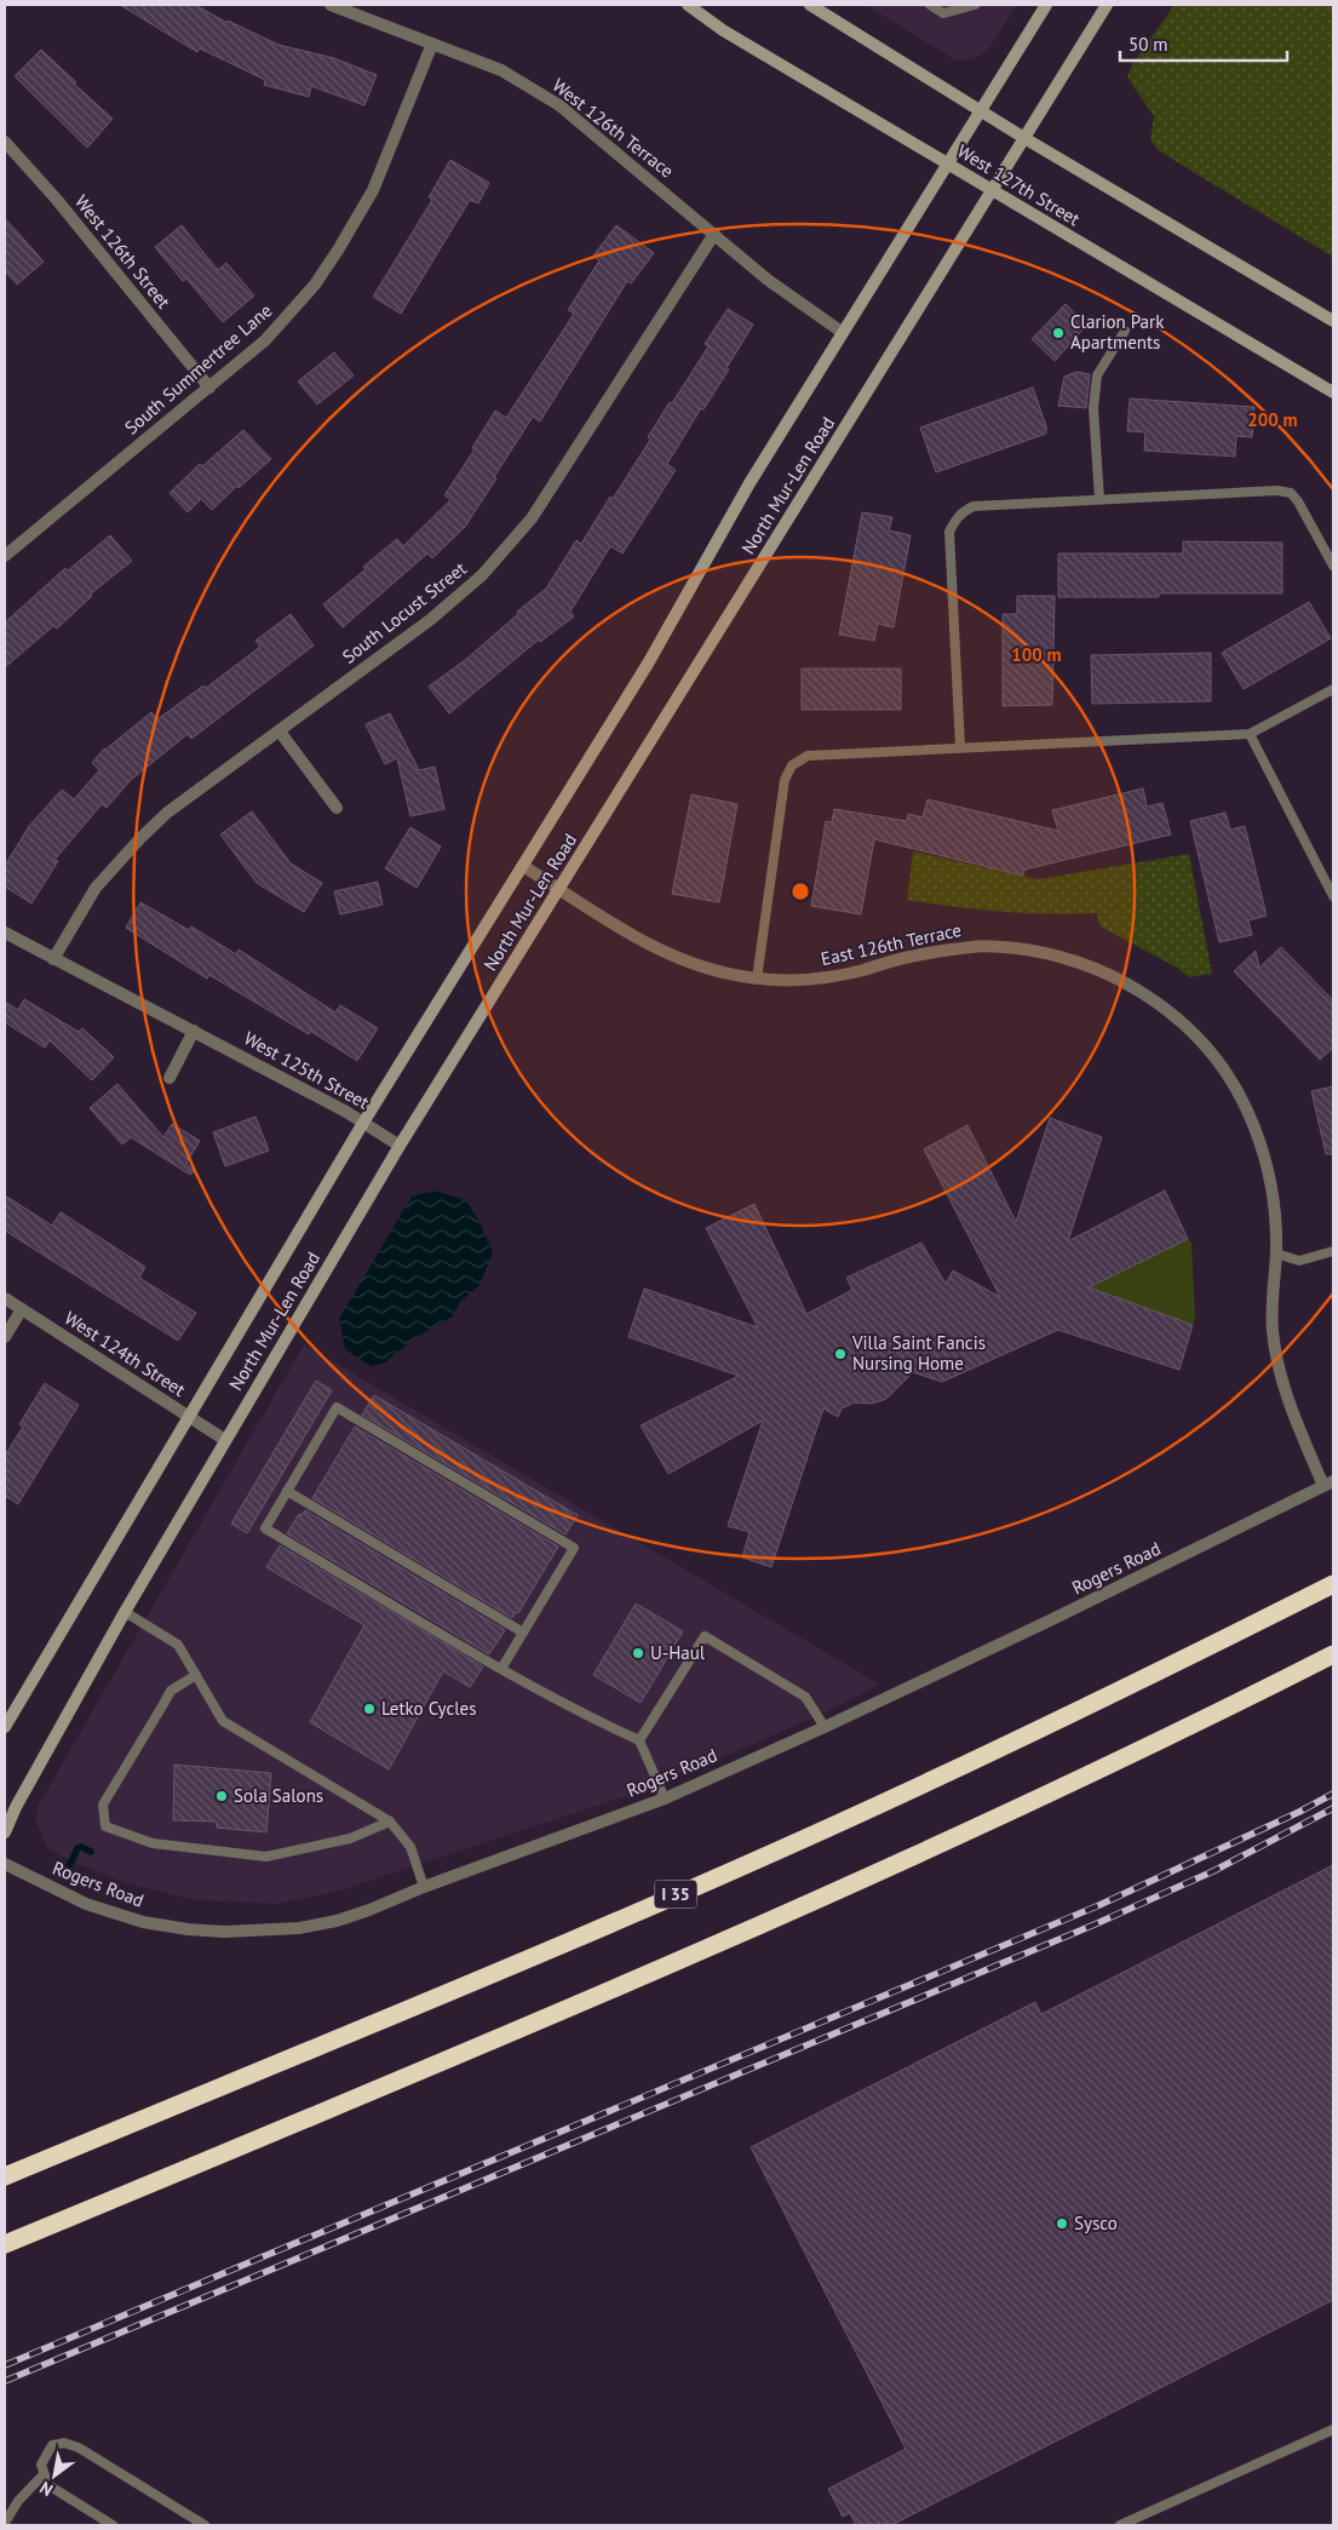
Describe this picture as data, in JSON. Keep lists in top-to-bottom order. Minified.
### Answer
{"streets":{"highway":["I 35"],"main road":["West 127th Street","North Mur-Len Road"],"street":["West 126th Terrace","West 126th Street","South Summertree Lane","South Locust Street","East 126th Terrace","West 125th Street","West 124th Street","Rogers Road"]},"crossings":[["West 126th Terrace","South Summertree Lane"],["West 126th Terrace","North Mur-Len Road"],["West 126th Terrace","South Locust Street"],["West 127th Street","North Mur-Len Road"],["West 126th Street","South Summertree Lane"],["North Mur-Len Road","East 126th Terrace"],["North Mur-Len Road","West 125th Street"],["North Mur-Len Road","West 124th Street"],["South Locust Street","West 125th Street"],["East 126th Terrace","Rogers Road"]],"places":["Clarion Park Apartments","Villa Saint Fancis Nursing Home","U-Haul","Letko Cycles","Sola Salons","Sysco"],"scale_bar":"50 m","north":"bottom left","rings":["200 m","100 m"]}
